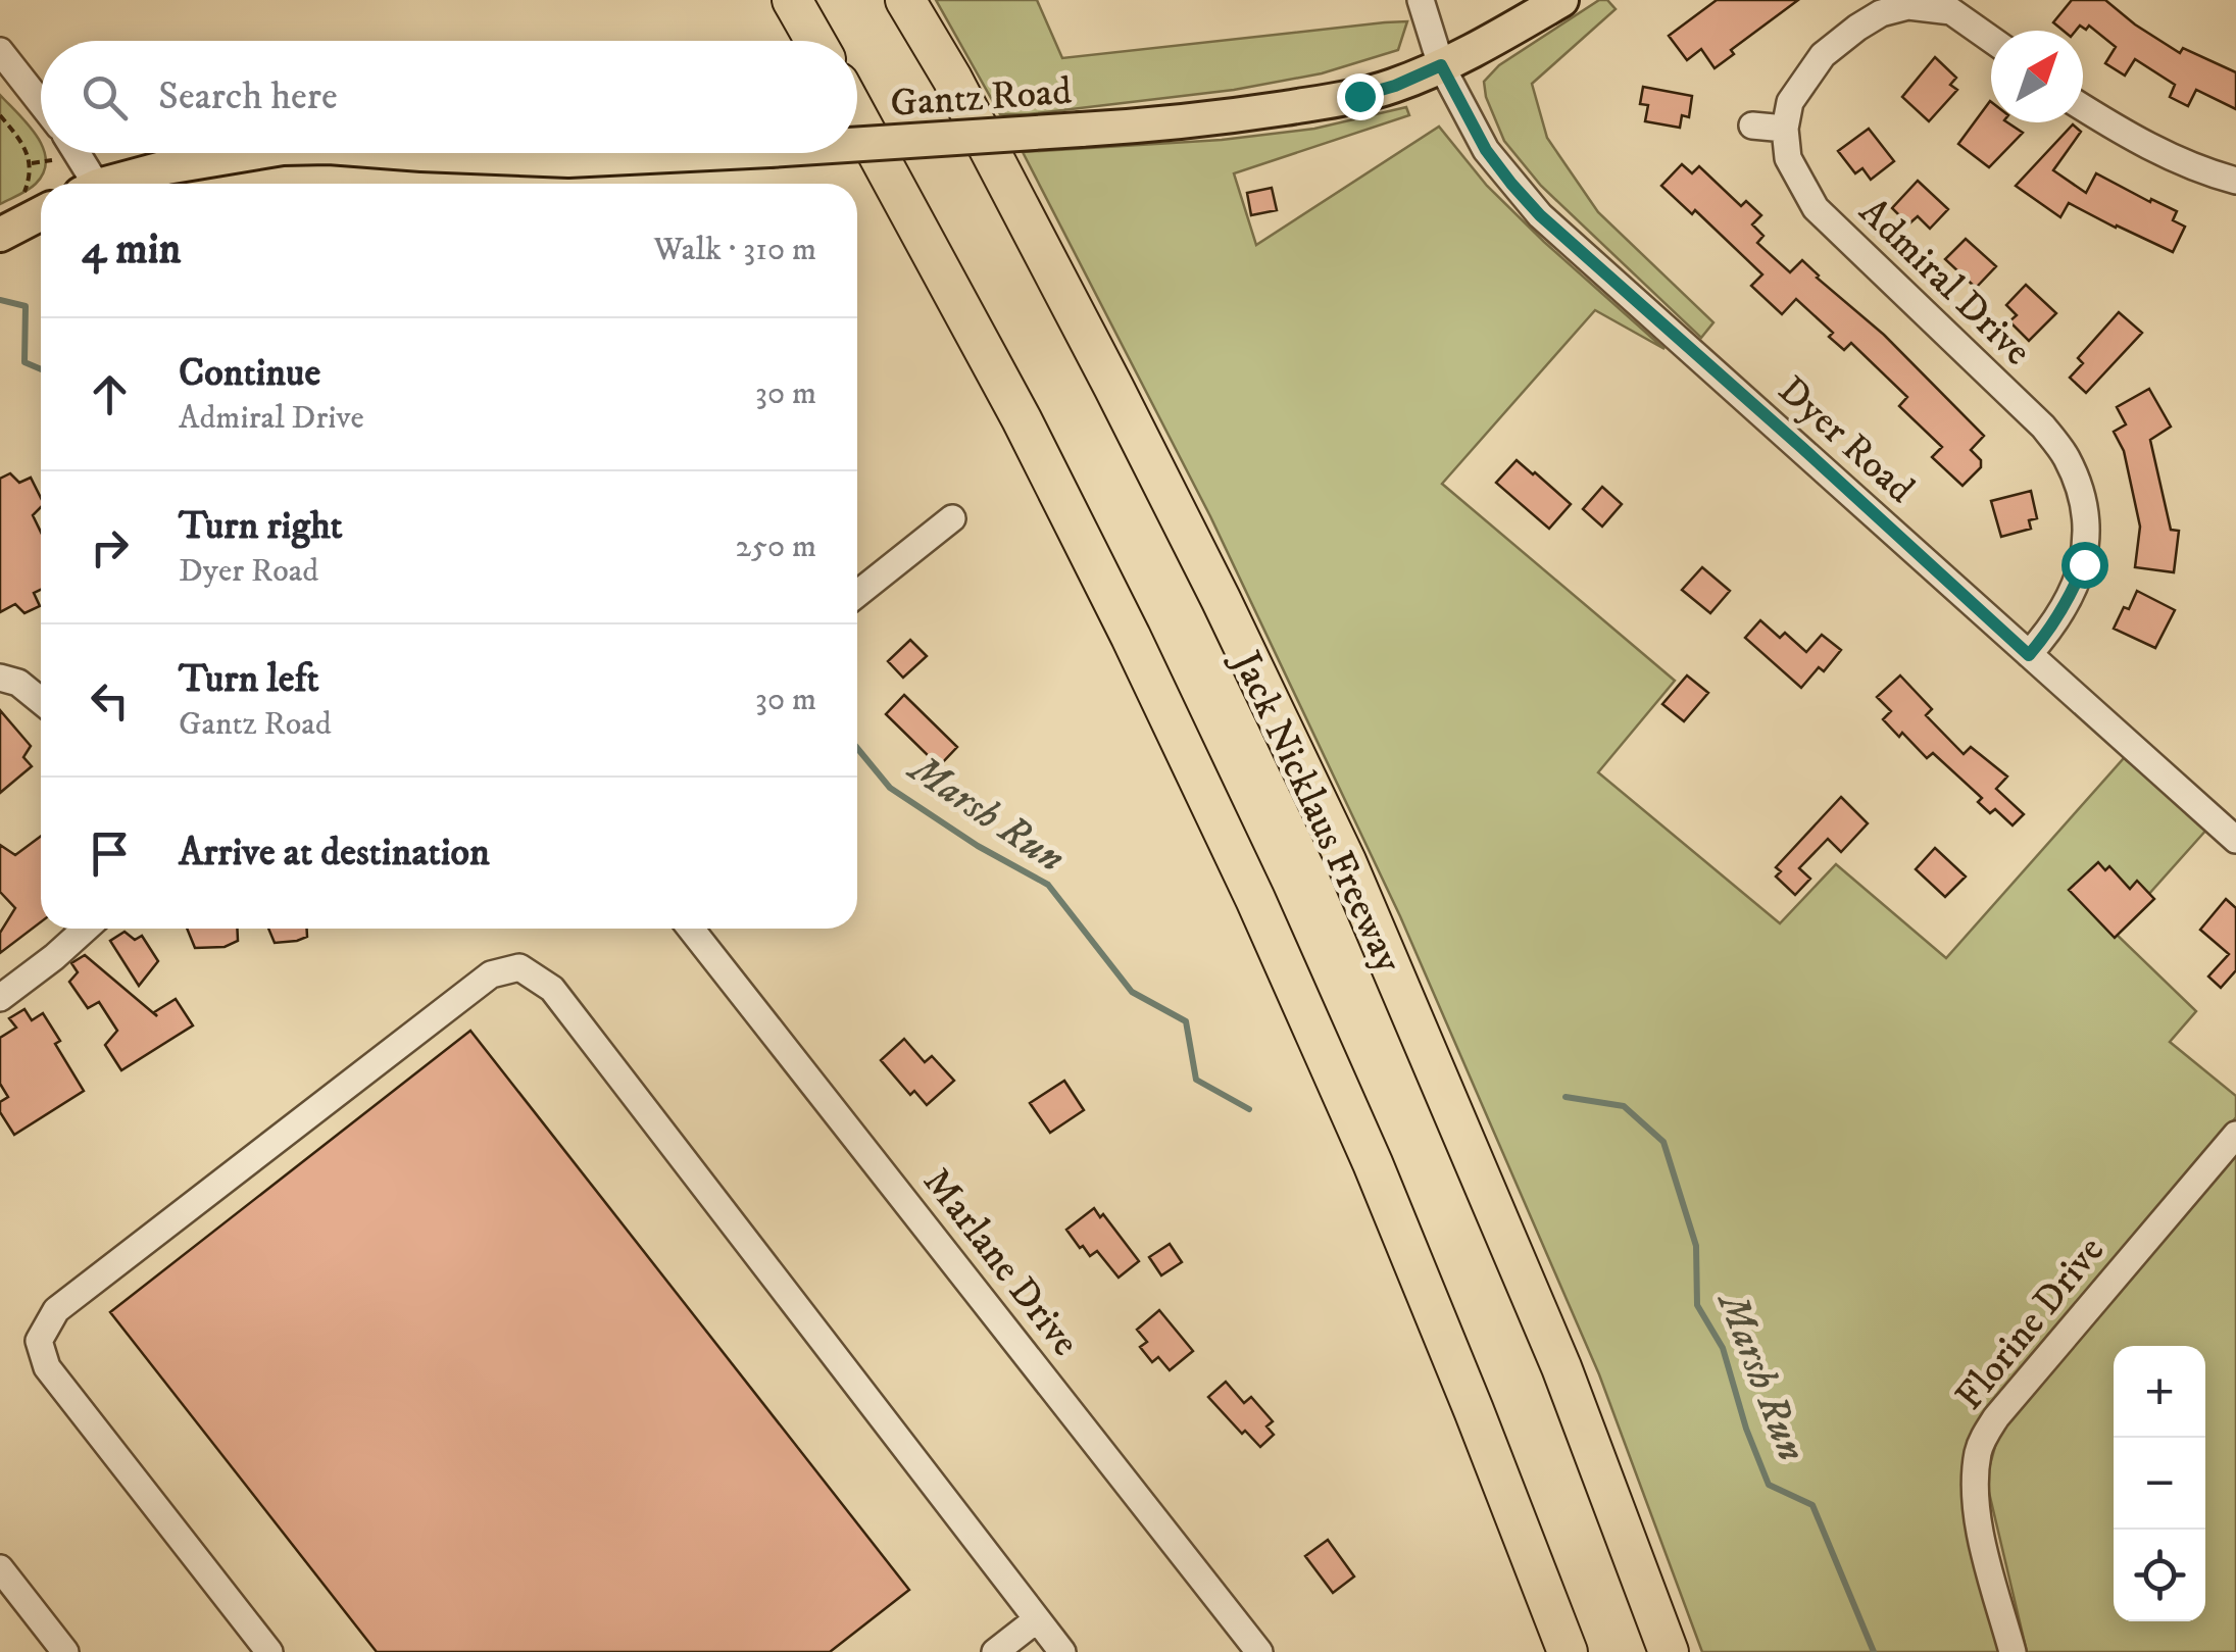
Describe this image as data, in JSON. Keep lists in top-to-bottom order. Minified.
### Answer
{"streets":{"highway":["Jack Nicklaus Freeway"],"main road":["Gantz Road"],"street":["Admiral Drive","Dyer Road","Marlane Drive","Florine Drive"]},"crossings":[["Gantz Road","Dyer Road"],["Admiral Drive","Dyer Road"]],"water":["Marsh Run"],"north":"top right","page":{"search":"Search here","heading":["4 min","Walk · 310 m"],"list":[["Continue","Admiral Drive","30 m"],["Turn right","Dyer Road","250 m"],["Turn left","Gantz Road","30 m"],"Arrive at destination"],"map_buttons":["+","−"]}}
